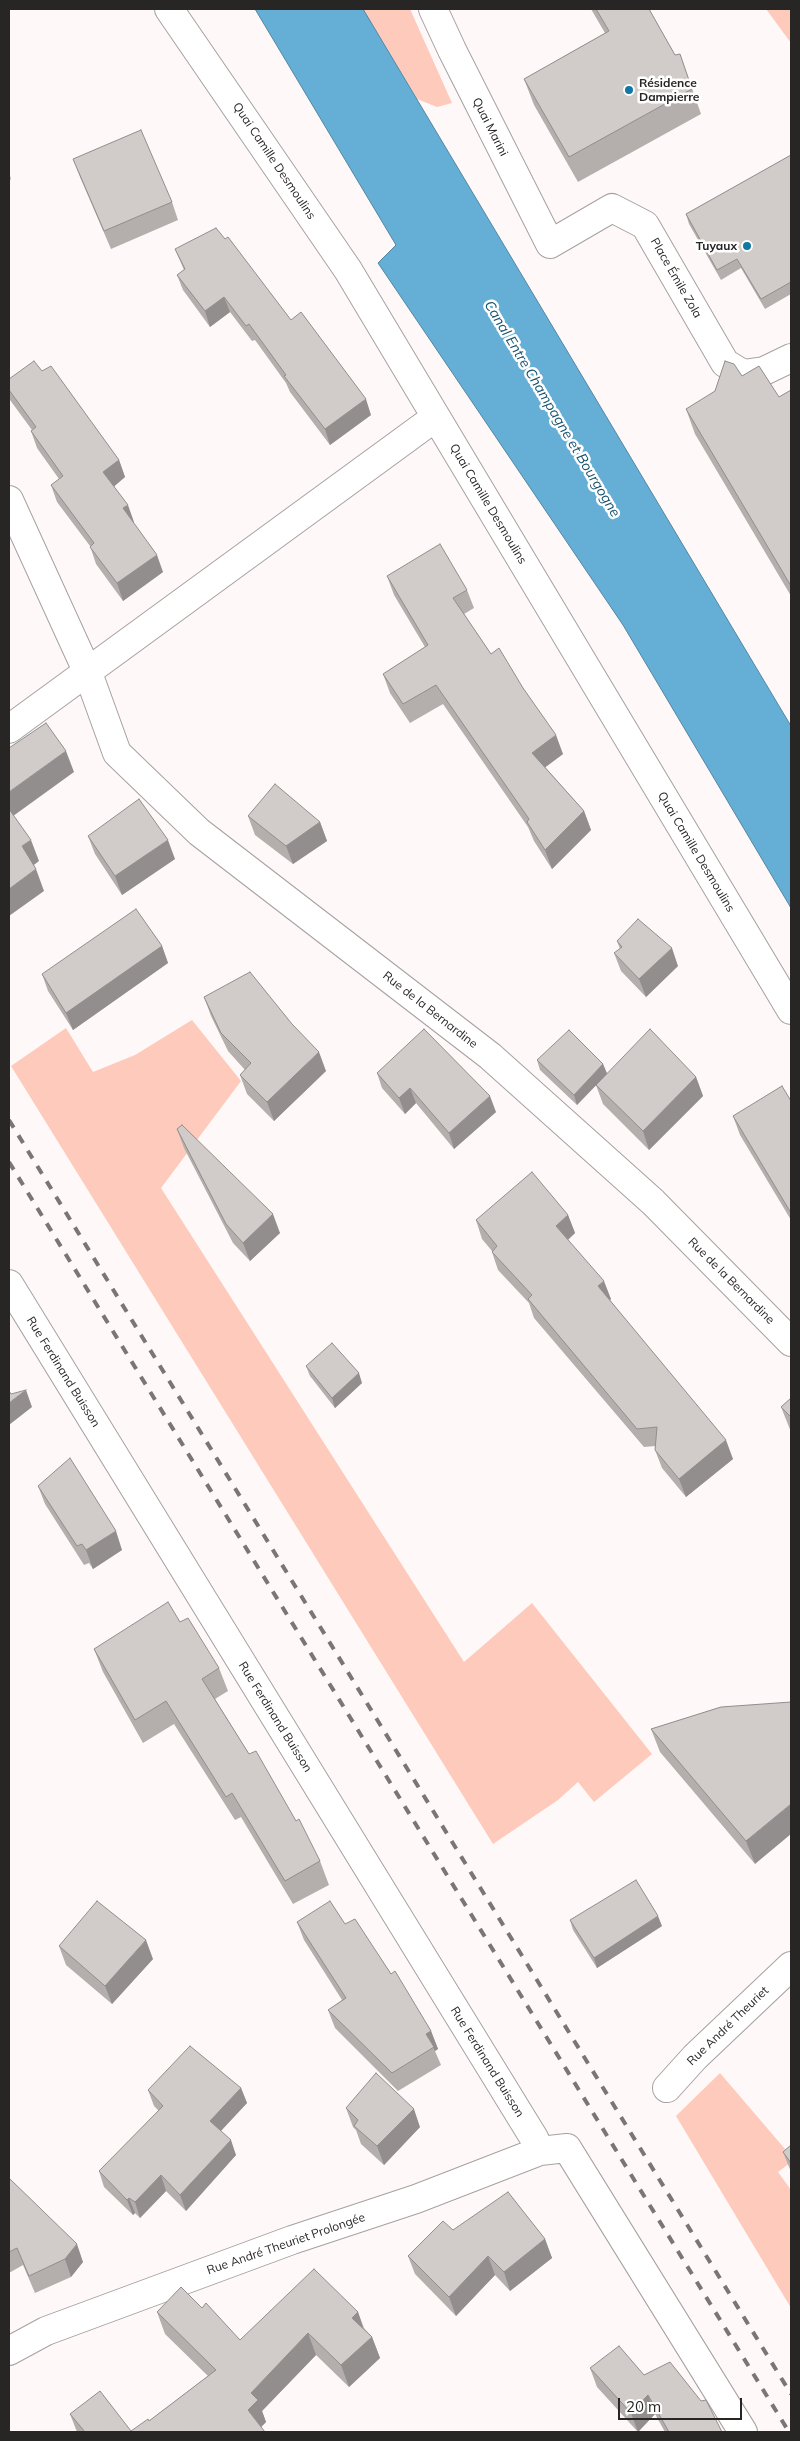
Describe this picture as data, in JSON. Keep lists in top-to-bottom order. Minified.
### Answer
{"streets":{"street":["Quai Marini","Quai Camille Desmoulins","Place Émile Zola","Rue de la Bernardine","Rue Ferdinand Buisson","Rue André Theuriet","Rue André Theuriet Prolongée"]},"crossings":[["Quai Marini","Place Émile Zola"],["Rue Ferdinand Buisson","Rue André Theuriet Prolongée"]],"water":["Canal Entre Champagne et Bourgogne"],"places":["Résidence Dampierre","Tuyaux"],"scale_bar":"20 m"}
